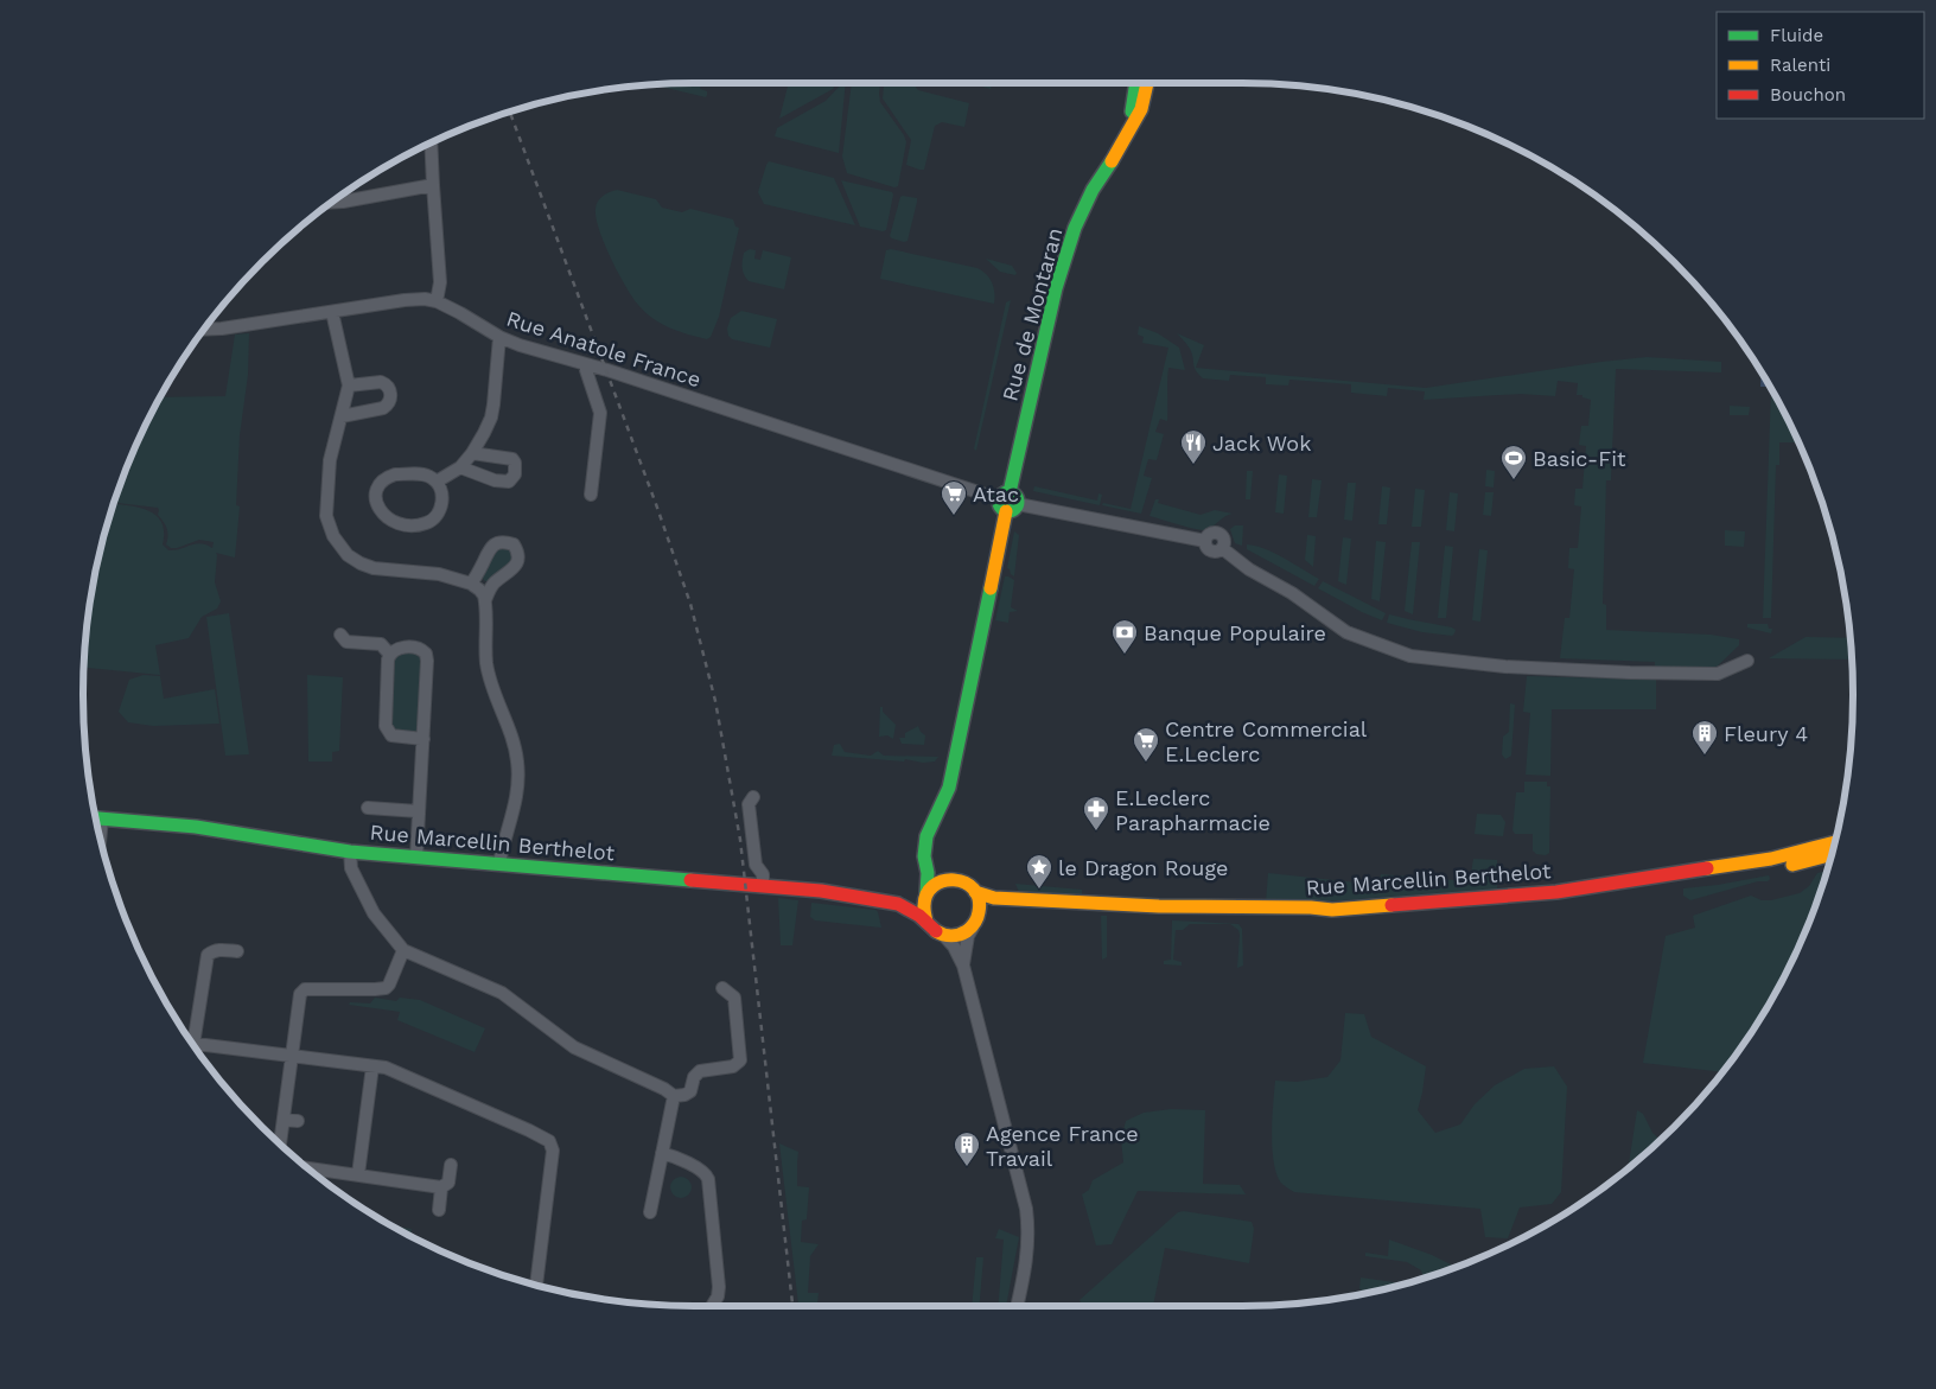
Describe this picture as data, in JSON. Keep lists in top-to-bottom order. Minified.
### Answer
{"streets":{"main road":["Rue de Montaran","Rue Marcellin Berthelot"],"street":["Rue Anatole France"]},"crossings":[["Rue de Montaran","Rue Anatole France"],["Rue de Montaran","Rue Marcellin Berthelot"]],"places":{"restaurant":["Jack Wok"],"sports":["Basic-Fit"],"supermarket":["Atac","Centre Commercial E.Leclerc"],"bank":["Banque Populaire"],"building":["Fleury 4","Agence France Travail"],"pharmacy":["E.Leclerc Parapharmacie"],"place":["le Dragon Rouge"]},"legend":["Fluide","Ralenti","Bouchon"]}
